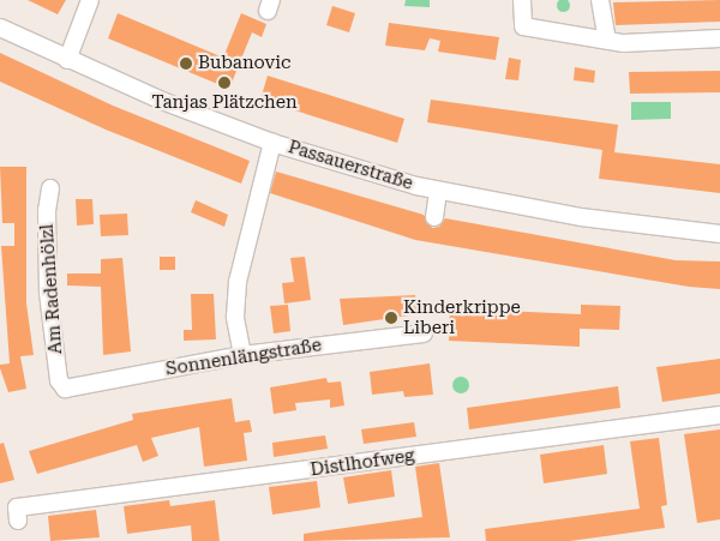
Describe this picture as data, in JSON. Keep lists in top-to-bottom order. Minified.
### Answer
{"streets":{"street":["Passauerstraße","Am Radenhölzl","Sonnenlängstraße","Distlhofweg"]},"crossings":[["Am Radenhölzl","Sonnenlängstraße"]],"places":["Bubanovic","Tanjas Plätzchen","Kinderkrippe Liberi"]}
